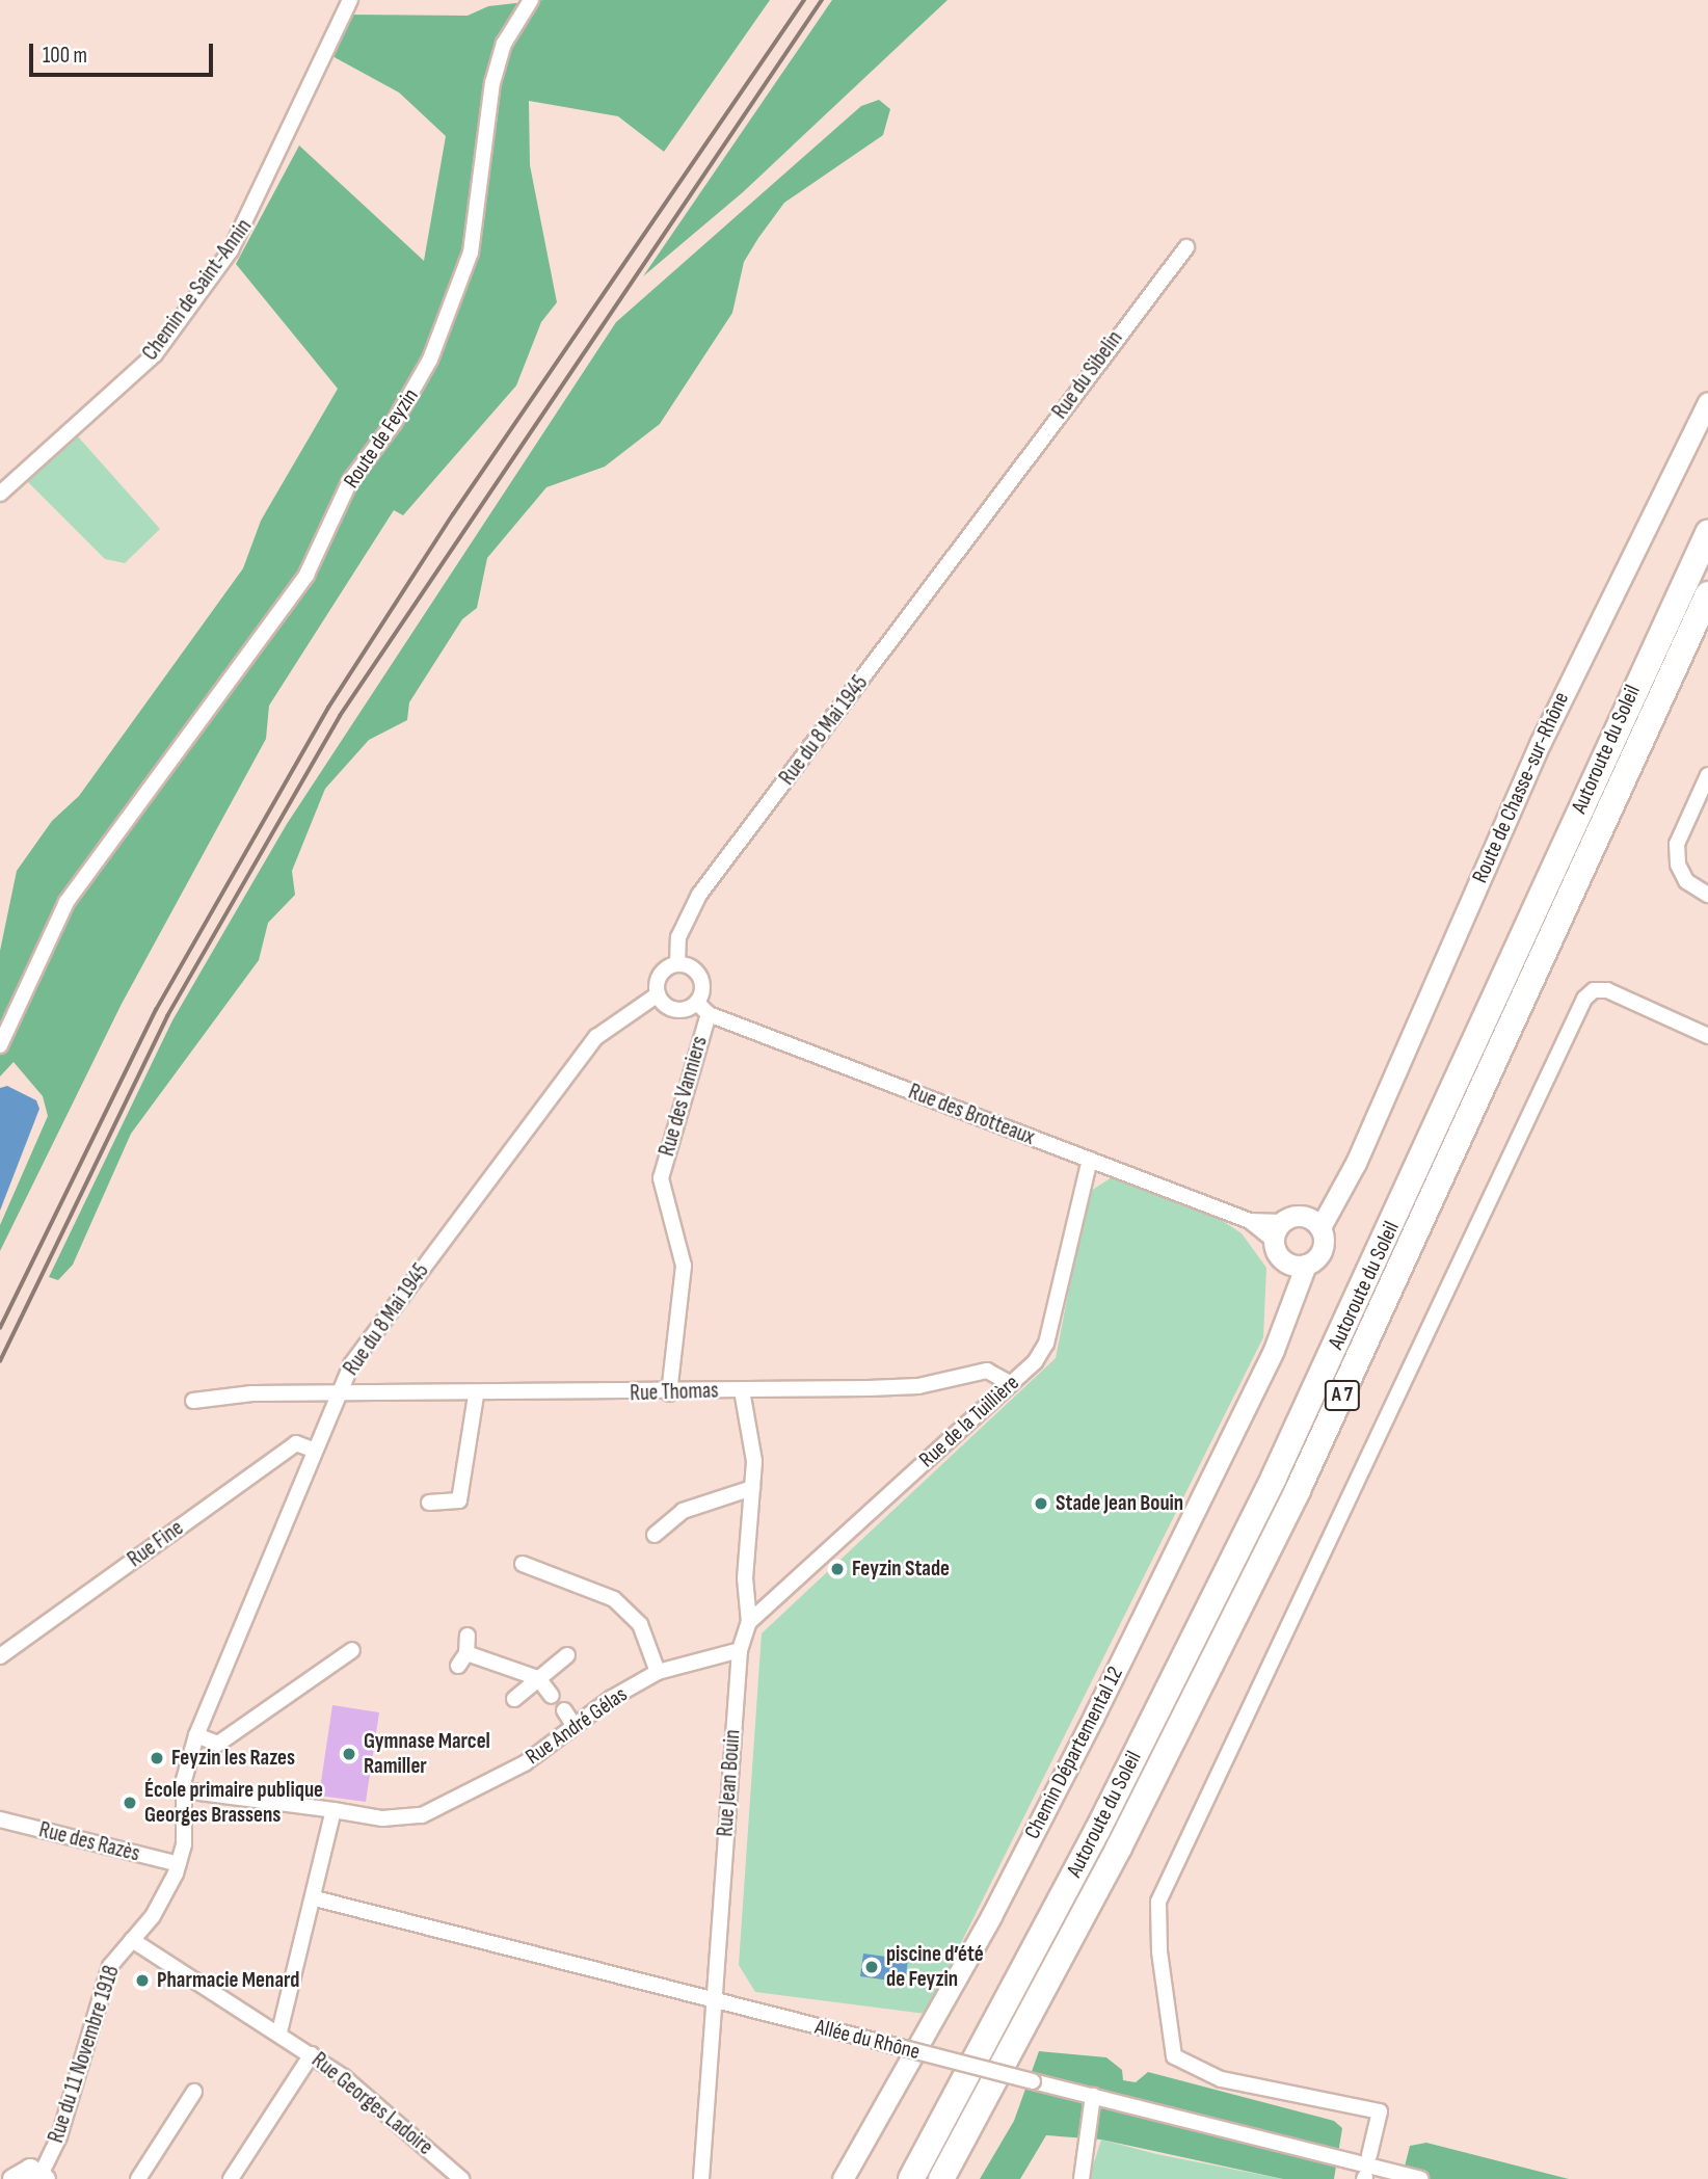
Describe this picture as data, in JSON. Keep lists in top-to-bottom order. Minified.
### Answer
{"streets":{"highway":["Autoroute du Soleil","A 7"],"main road":["Route de Chasse-sur-Rhône","Chemin Départemental 12"],"street":["Chemin de Saint-Annin","Rue du Sibelin","Route de Feyzin","Rue du 8 Mai 1945","Rue des Vanniers","Rue des Brotteaux","Rue Thomas","Rue de la Tuillière","Rue Fine","Rue André Gélas","Rue Jean Bouin","Rue des Razès","Allée du Rhône","Rue du 11 Novembre 1918","Rue Georges Ladoire"]},"crossings":[["Rue du Sibelin","Rue du 8 Mai 1945"],["Rue du 8 Mai 1945","Rue des Vanniers"],["Rue du 8 Mai 1945","Rue des Brotteaux"],["Rue du 8 Mai 1945","Rue Thomas"],["Rue du 8 Mai 1945","Rue Fine"],["Rue du 8 Mai 1945","Rue André Gélas"],["Rue du 8 Mai 1945","Rue des Razès"],["Rue du 8 Mai 1945","Rue du 11 Novembre 1918"],["Route de Chasse-sur-Rhône","Chemin Départemental 12"],["Rue des Vanniers","Rue des Brotteaux"],["Rue des Vanniers","Rue Thomas"],["Rue des Brotteaux","Rue de la Tuillière"],["Rue Thomas","Rue de la Tuillière"],["Rue Thomas","Rue Jean Bouin"],["Rue de la Tuillière","Rue Jean Bouin"],["Rue André Gélas","Rue Jean Bouin"],["Rue Jean Bouin","Allée du Rhône"],["Rue des Razès","Rue du 11 Novembre 1918"],["Rue du 11 Novembre 1918","Rue Georges Ladoire"]],"places":["Stade Jean Bouin","Feyzin Stade","Gymnase Marcel Ramiller","Feyzin les Razes","École primaire publique Georges Brassens","piscine d’été de Feyzin","Pharmacie Menard"],"scale_bar":"100 m"}
